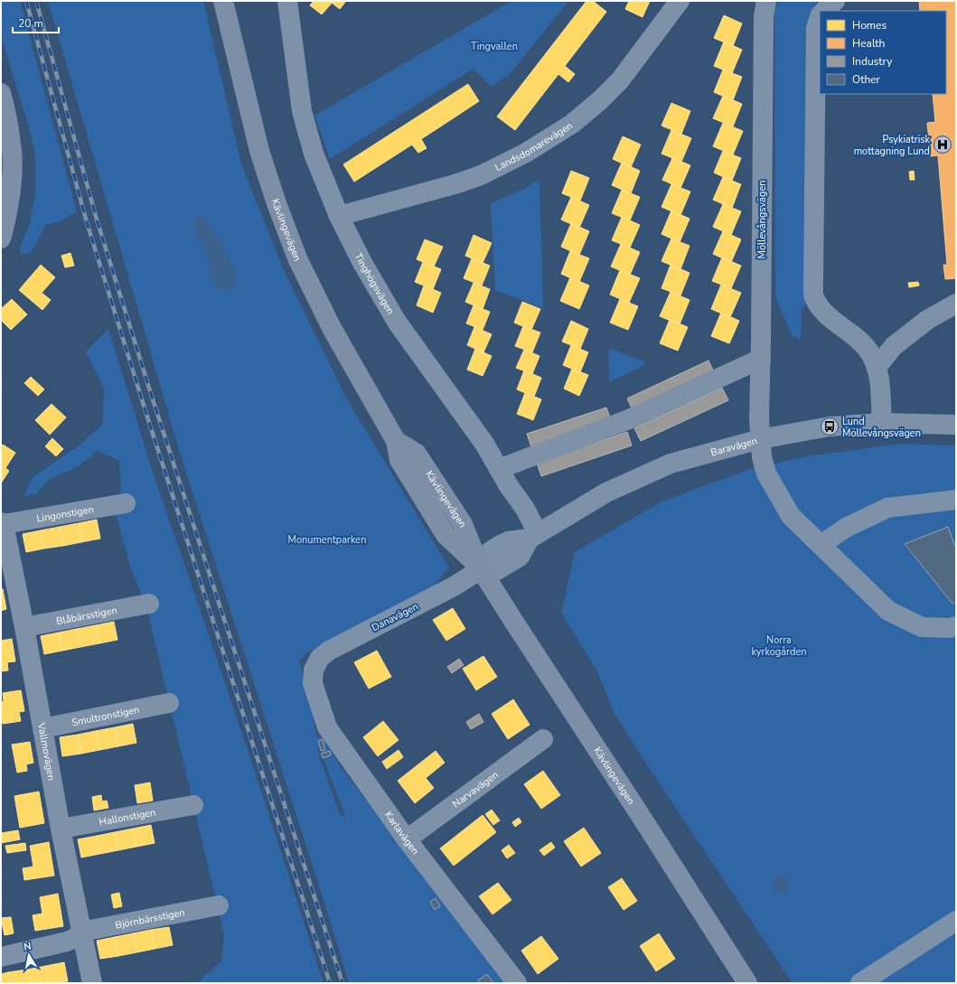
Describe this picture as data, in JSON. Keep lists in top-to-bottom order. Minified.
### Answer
{"streets":{"main road":["Kävlingevägen"],"street":["Landsdomarevägen","Möllevångsvägen","Tinghögsvägen","Baravägen","Lingonstigen","Blåbärsstigen","Danavägen","Smultronstigen","Vallmovägen","Narvavägen","Hallonstigen","Karlavägen","Björnbärsstigen"]},"crossings":[["Landsdomarevägen","Tinghögsvägen"],["Möllevångsvägen","Baravägen"],["Kävlingevägen","Baravägen"],["Kävlingevägen","Danavägen"],["Tinghögsvägen","Baravägen"],["Baravägen","Danavägen"],["Lingonstigen","Vallmovägen"],["Blåbärsstigen","Vallmovägen"],["Danavägen","Karlavägen"],["Smultronstigen","Vallmovägen"],["Vallmovägen","Hallonstigen"],["Vallmovägen","Björnbärsstigen"],["Narvavägen","Karlavägen"]],"parks":["Tingvallen","Monumentparken","Norra kyrkogården"],"places":{"hospital":["Psykiatrisk mottagning Lund"],"bus stop":["Lund Möllevångsvägen"]},"legend":["Homes","Health","Industry","Other"],"scale_bar":"20 m","north":"top"}
